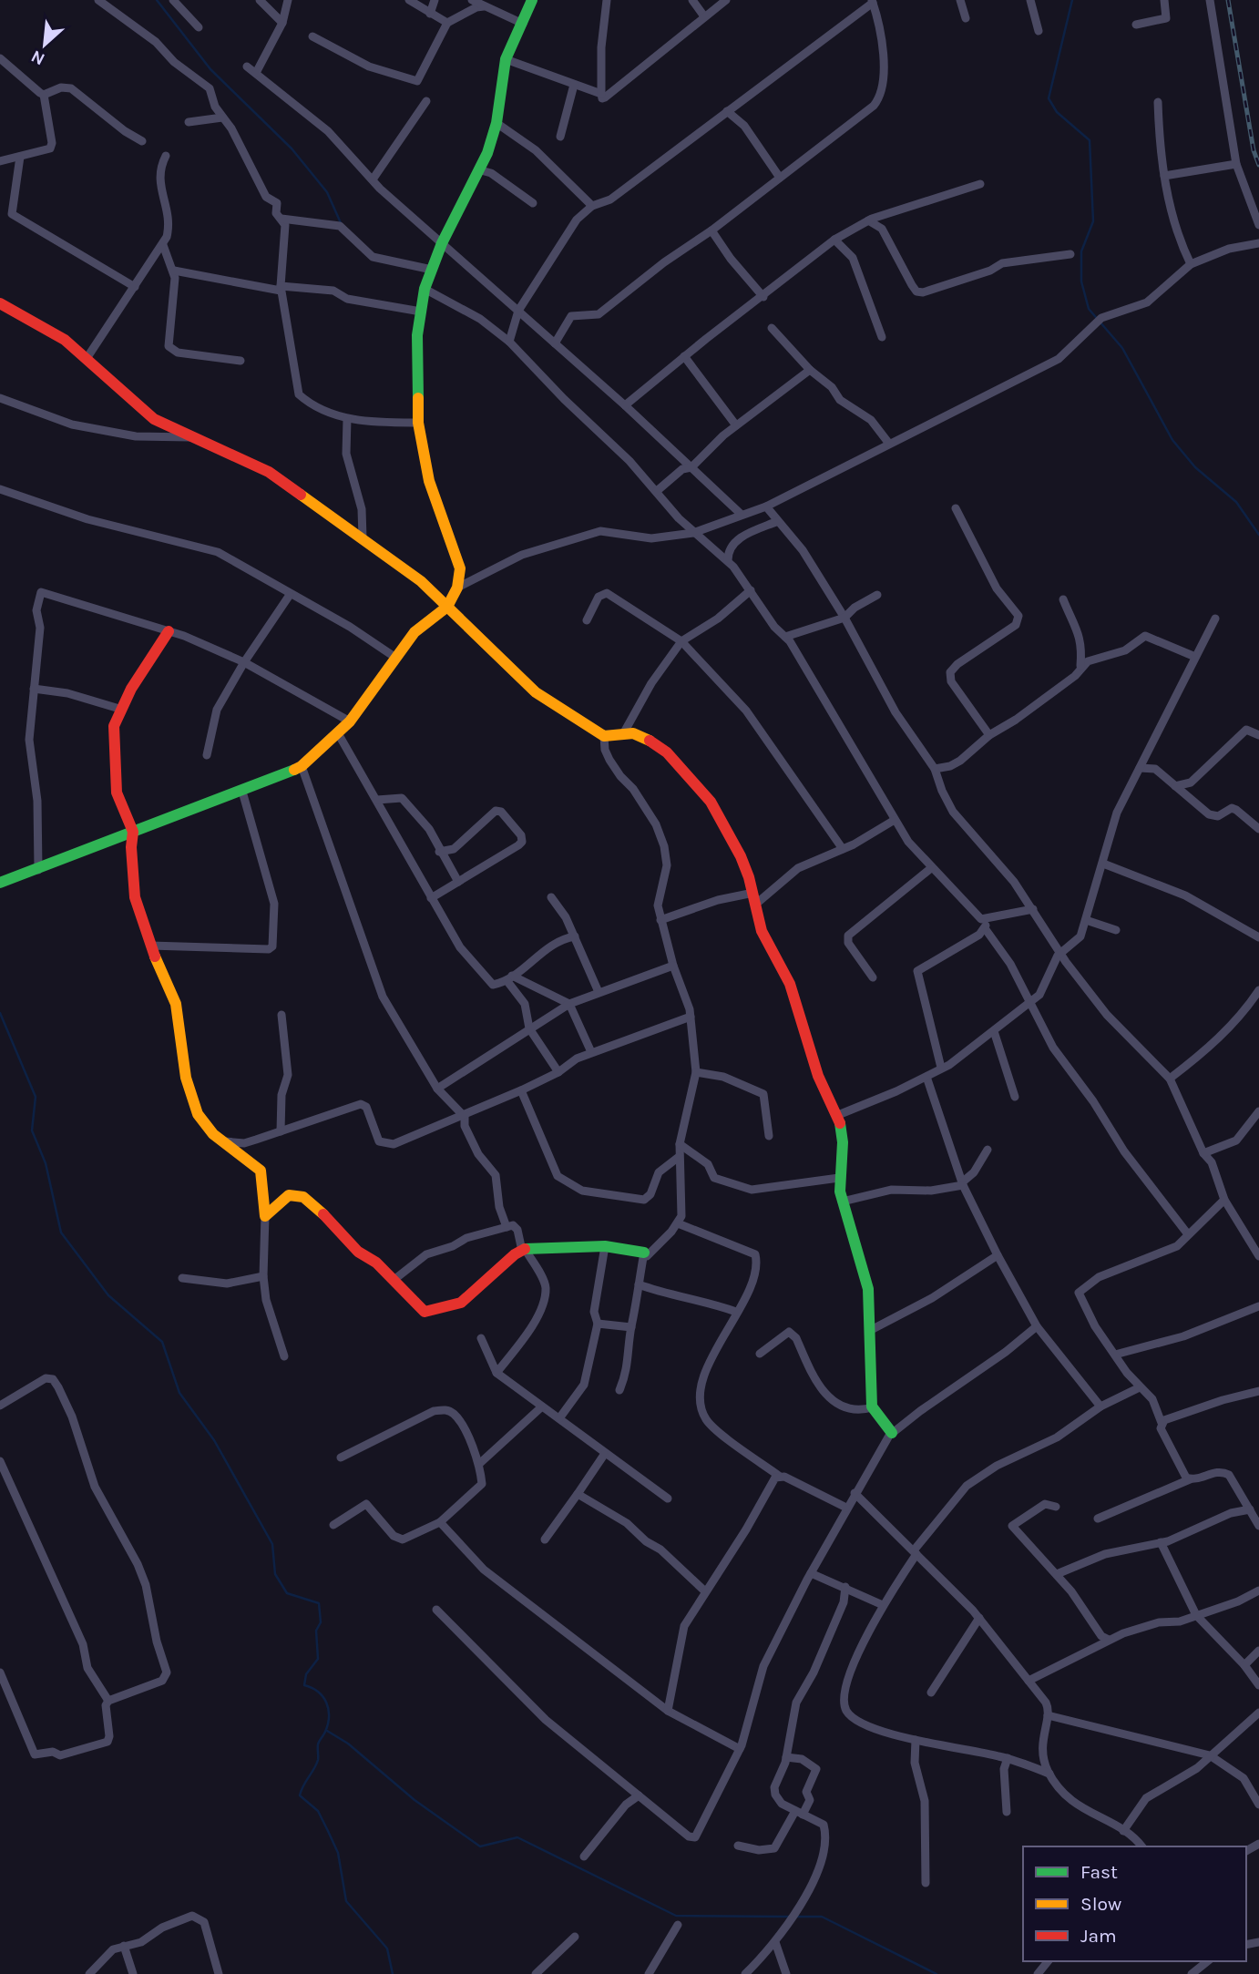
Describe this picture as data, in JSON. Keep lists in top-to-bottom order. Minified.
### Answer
{"legend":["Fast","Slow","Jam"],"north":"bottom left"}
